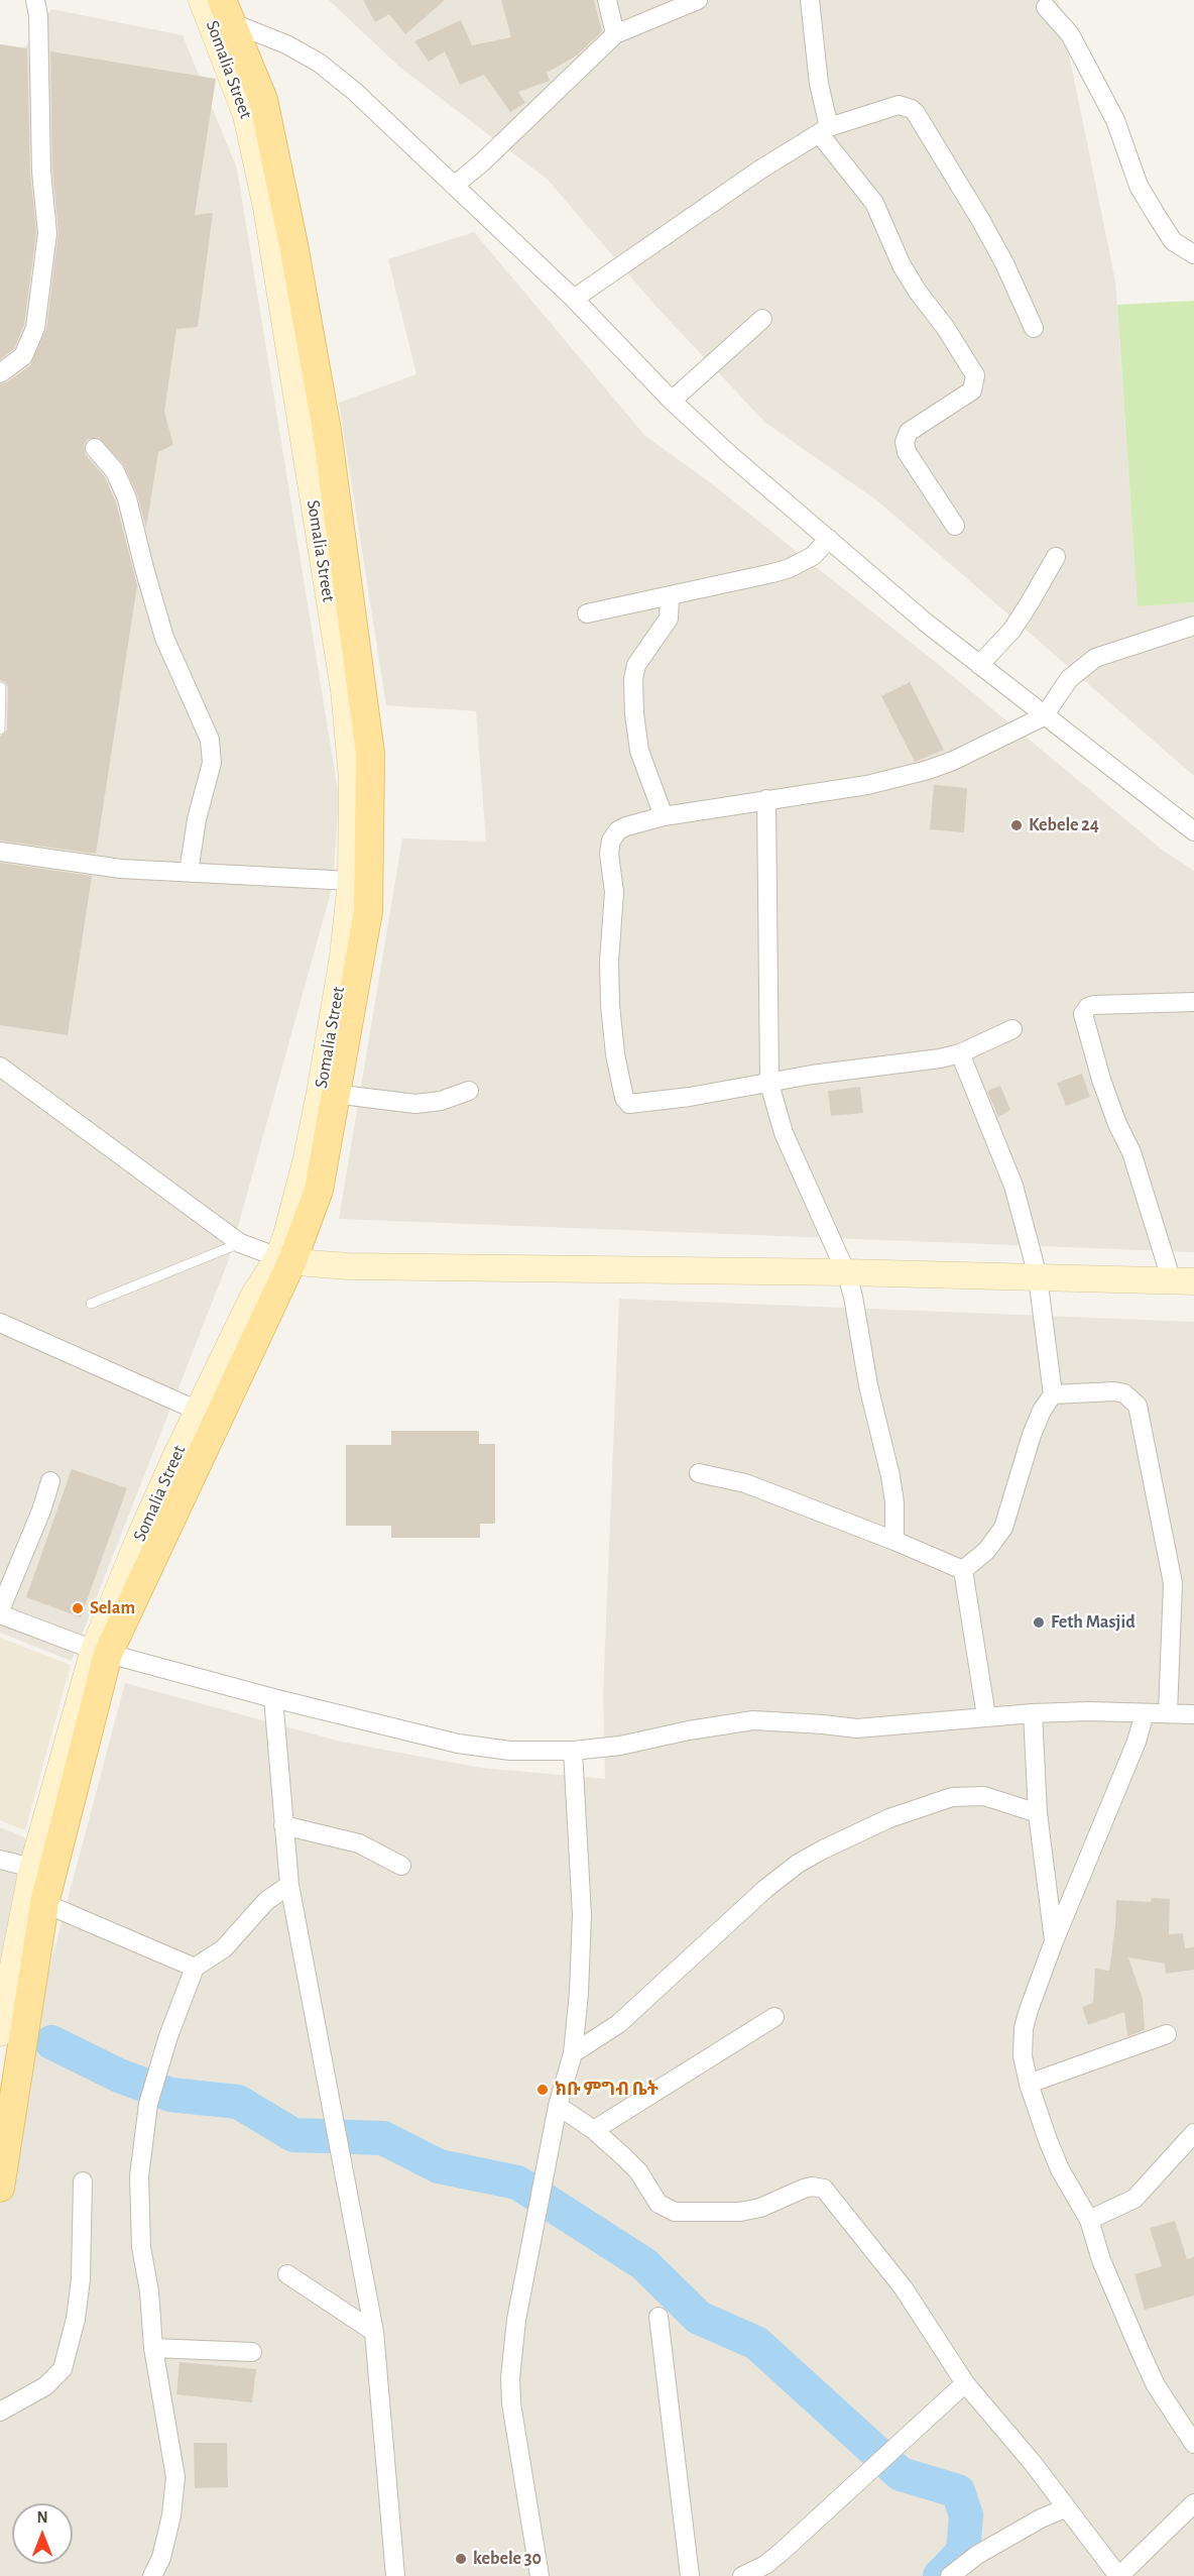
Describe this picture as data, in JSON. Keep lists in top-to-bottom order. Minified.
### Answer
{"streets":{"main road":["Somalia Street"]},"places":["Kebele 24","Selam","Feth Masjid","ክቡ ምግብ ቤት","kebele 30"],"north":"top"}
